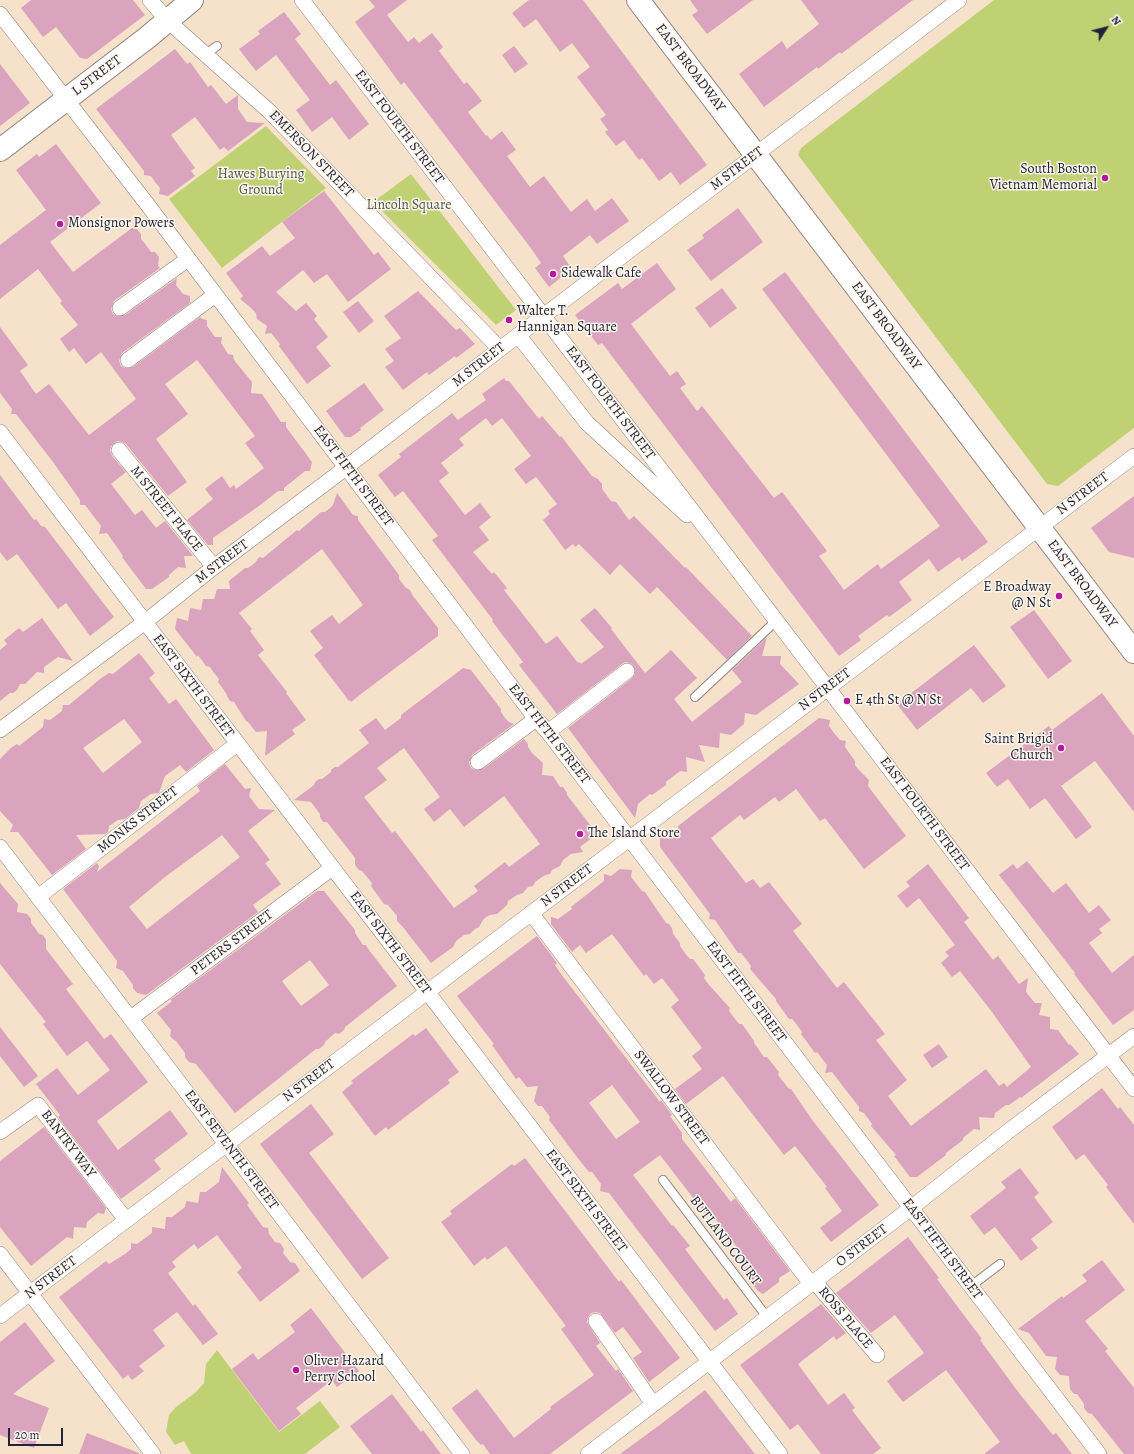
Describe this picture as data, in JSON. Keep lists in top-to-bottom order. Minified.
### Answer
{"streets":{"main road":["EAST BROADWAY","L STREET"],"street":["EAST FOURTH STREET","EMERSON STREET","M STREET","EAST FIFTH STREET","N STREET","M STREET PLACE","EAST SIXTH STREET","MONKS STREET","PETERS STREET","SWALLOW STREET","BANTRY WAY","EAST SEVENTH STREET","O STREET","ROSS PLACE"],"lane":["BUTLAND COURT"]},"crossings":[["EAST BROADWAY","M STREET"],["EAST BROADWAY","N STREET"],["L STREET","EMERSON STREET"],["L STREET","EAST FIFTH STREET"],["EAST FOURTH STREET","M STREET"],["EAST FOURTH STREET","N STREET"],["EAST FOURTH STREET","O STREET"],["EMERSON STREET","M STREET"],["M STREET","EAST FIFTH STREET"],["M STREET","M STREET PLACE"],["M STREET","EAST SIXTH STREET"],["EAST FIFTH STREET","N STREET"],["EAST FIFTH STREET","O STREET"],["N STREET","EAST SIXTH STREET"],["N STREET","SWALLOW STREET"],["N STREET","BANTRY WAY"],["N STREET","EAST SEVENTH STREET"],["EAST SIXTH STREET","MONKS STREET"],["EAST SIXTH STREET","PETERS STREET"],["EAST SIXTH STREET","O STREET"],["MONKS STREET","EAST SEVENTH STREET"],["PETERS STREET","EAST SEVENTH STREET"],["SWALLOW STREET","O STREET"],["SWALLOW STREET","ROSS PLACE"],["BUTLAND COURT","O STREET"],["O STREET","ROSS PLACE"]],"parks":["Hawes Burying Ground","Lincoln Square"],"places":["South Boston Vietnam Memorial","Monsignor Powers","Sidewalk Cafe","Walter T. Hannigan Square","E Broadway @ N St","E 4th St @ N St","Saint Brigid Church","The Island Store","Oliver Hazard Perry School"],"scale_bar":"20 m","north":"top right"}
